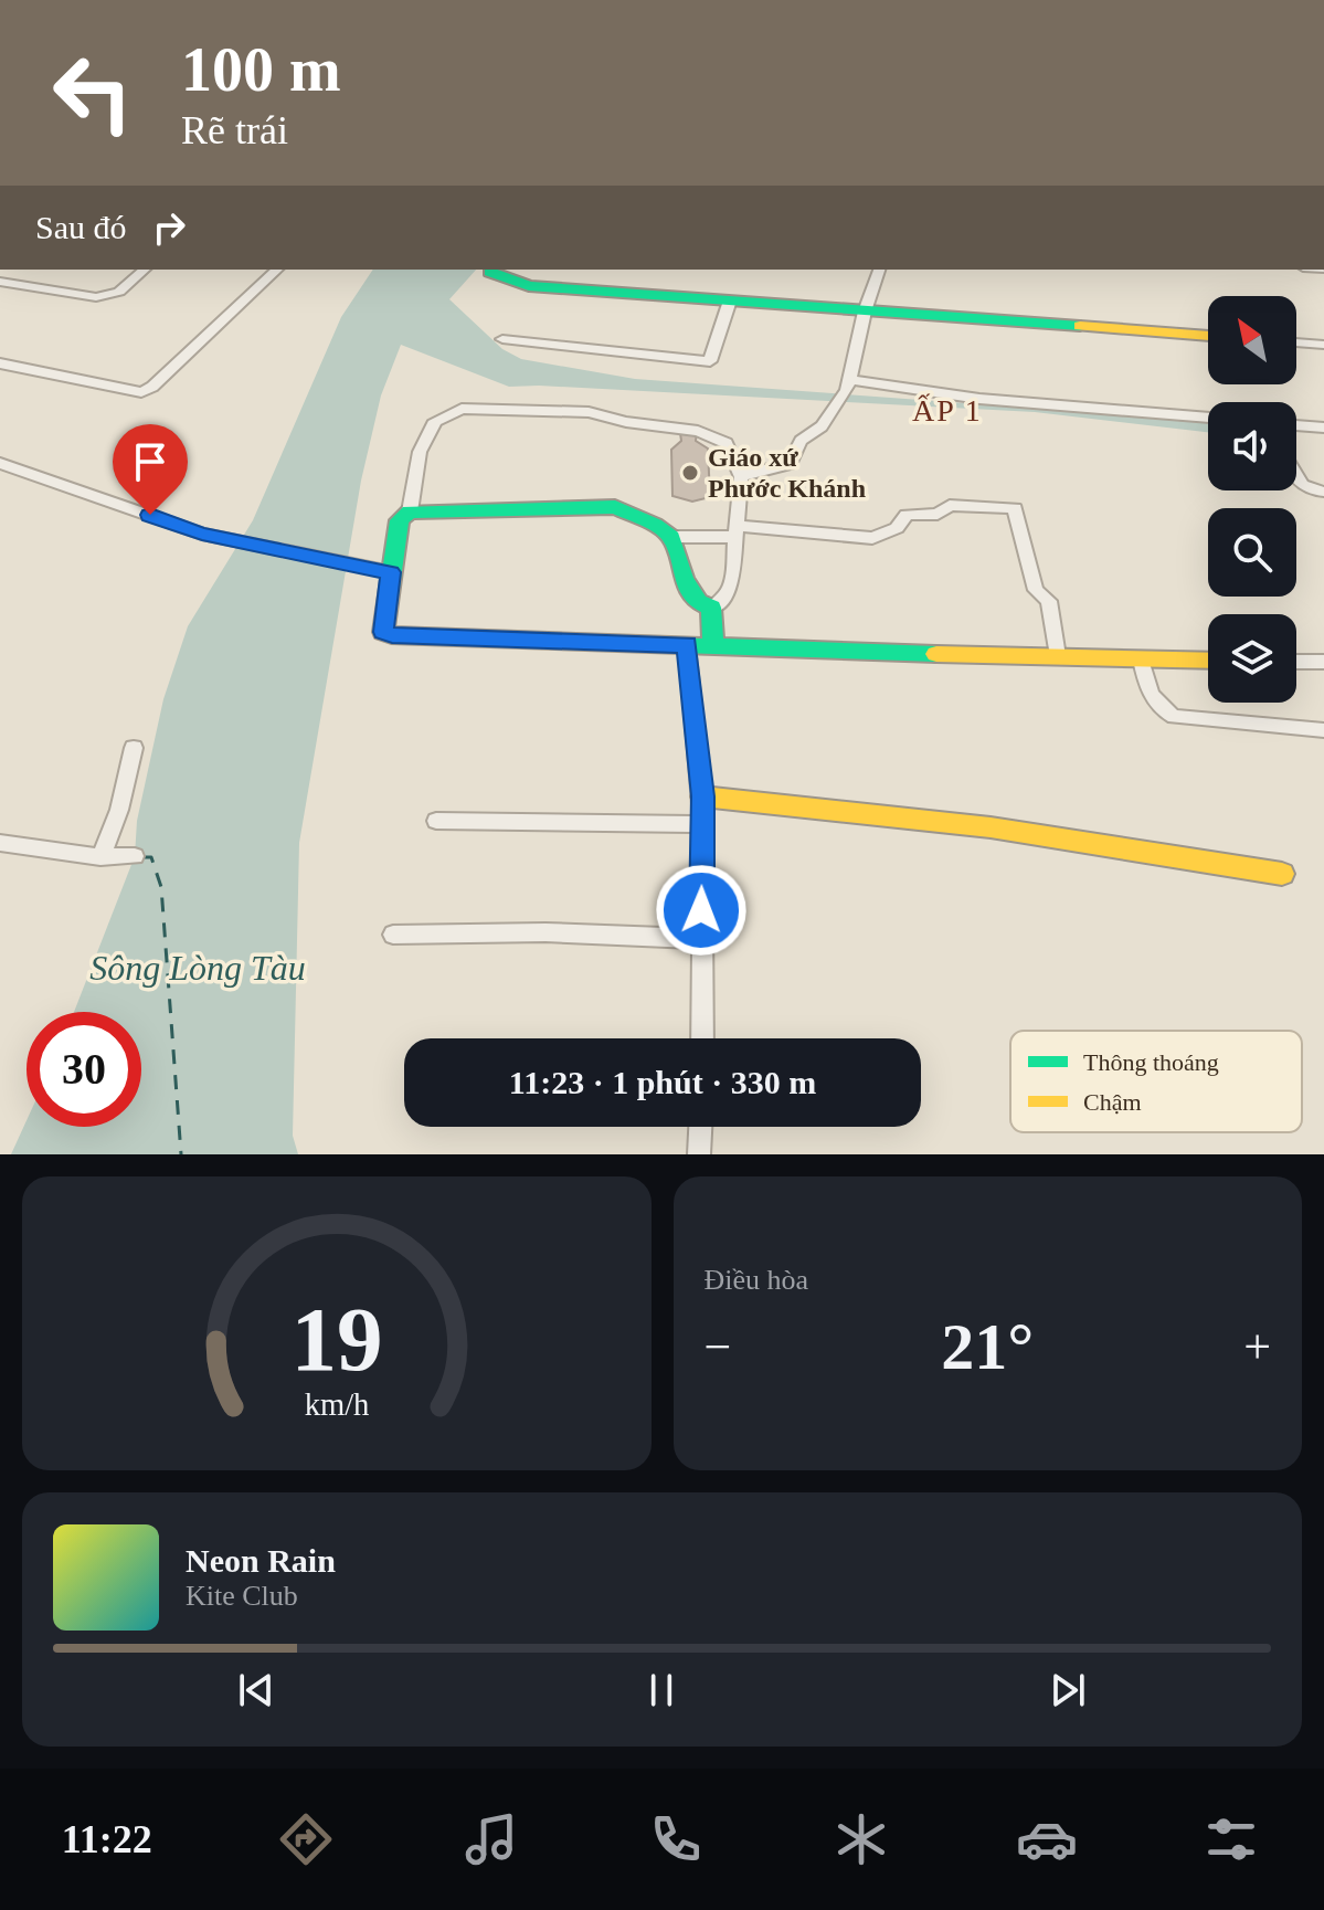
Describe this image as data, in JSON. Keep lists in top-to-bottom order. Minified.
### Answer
{"districts":["ẤP 1"],"water":["Sông Lòng Tàu"],"places":["Giáo xứ Phước Khánh"],"legend":["Thông thoáng","Chậm"],"north":"top left","page":{"turn":["100 m","Rẽ trái"],"then":"Sau đó","limit":"30","trip":"11:23 · 1 phút · 330 m","tile":"Điều hòa","heat":["−","21°","+"],"song":["Neon Rain","Kite Club"],"tabs":"11:22","gauge":["19","km/h"]}}
